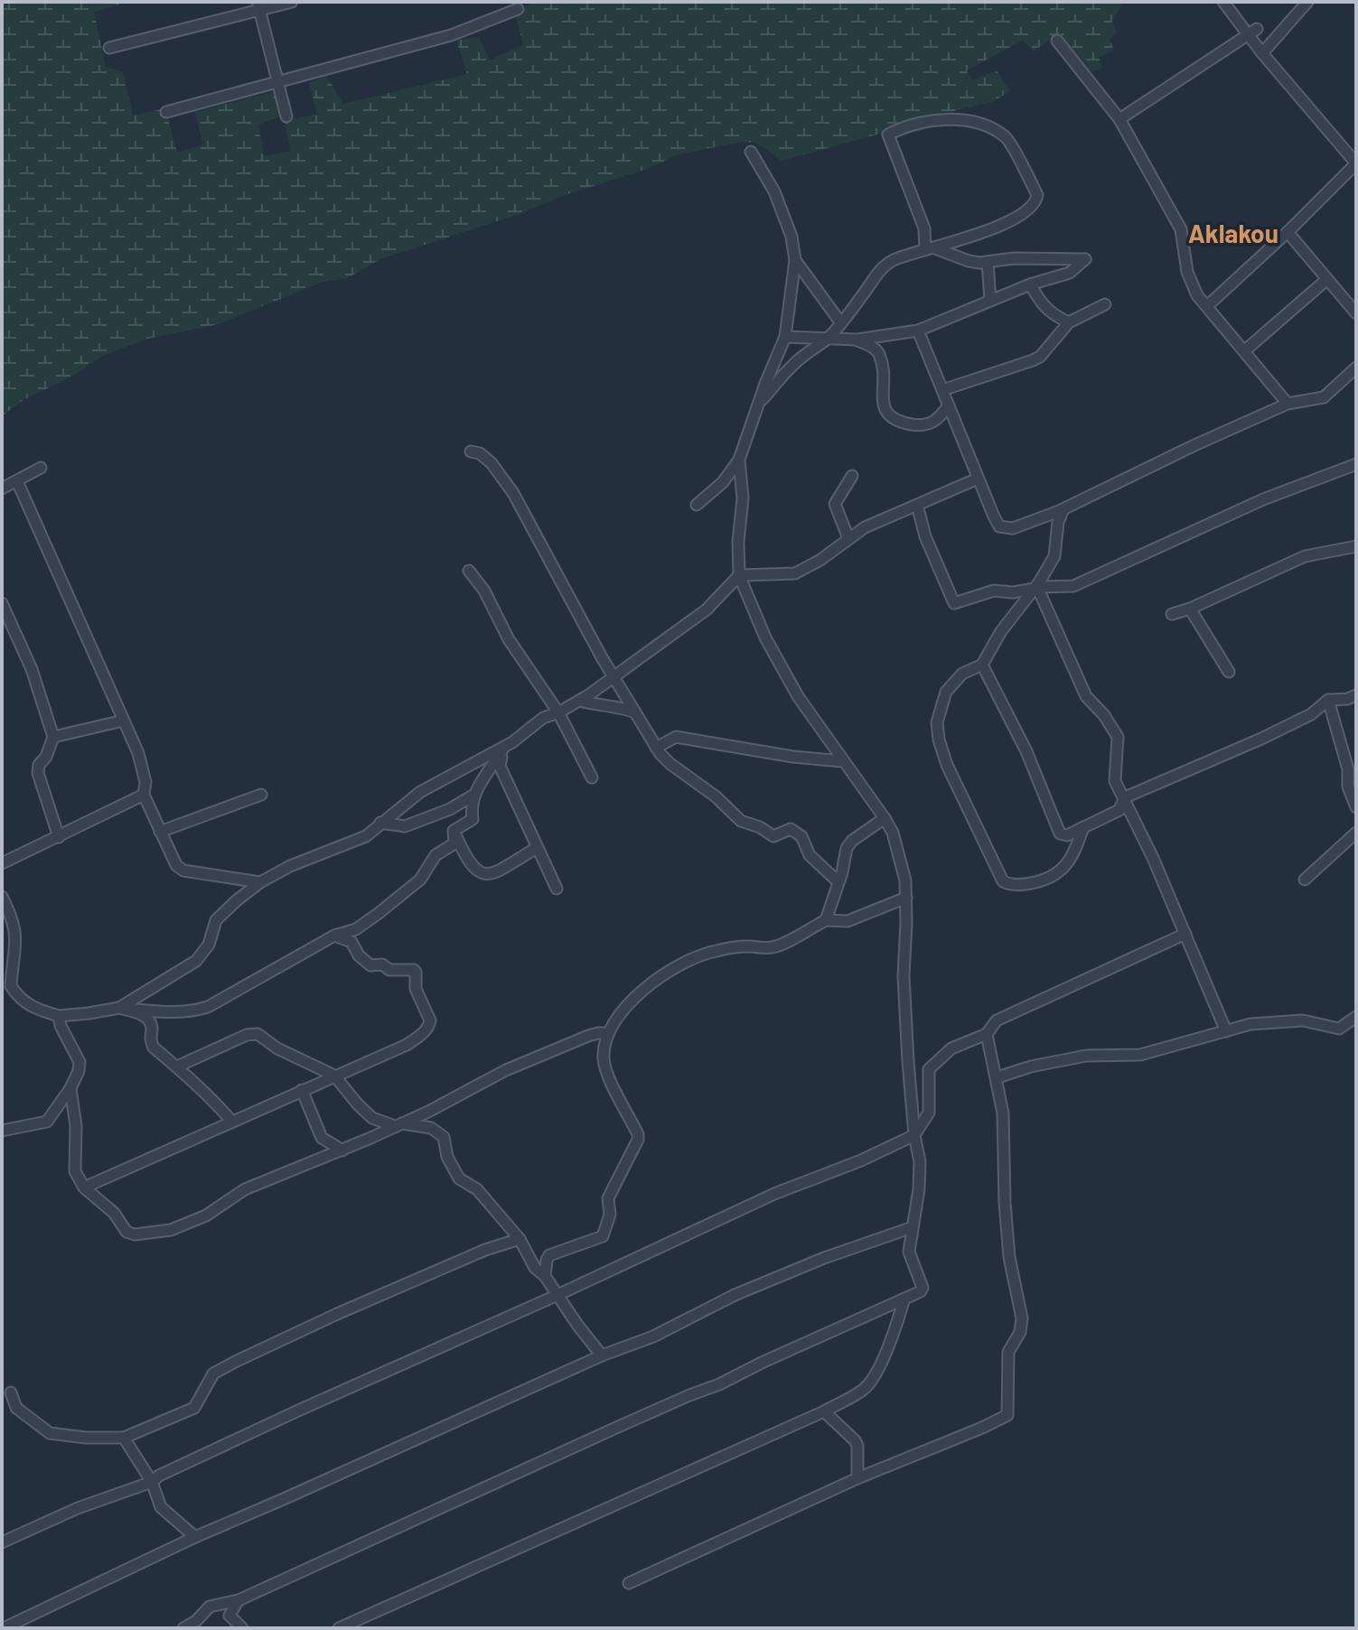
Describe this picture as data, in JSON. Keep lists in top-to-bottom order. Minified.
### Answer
{"districts":["Aklakou"]}
